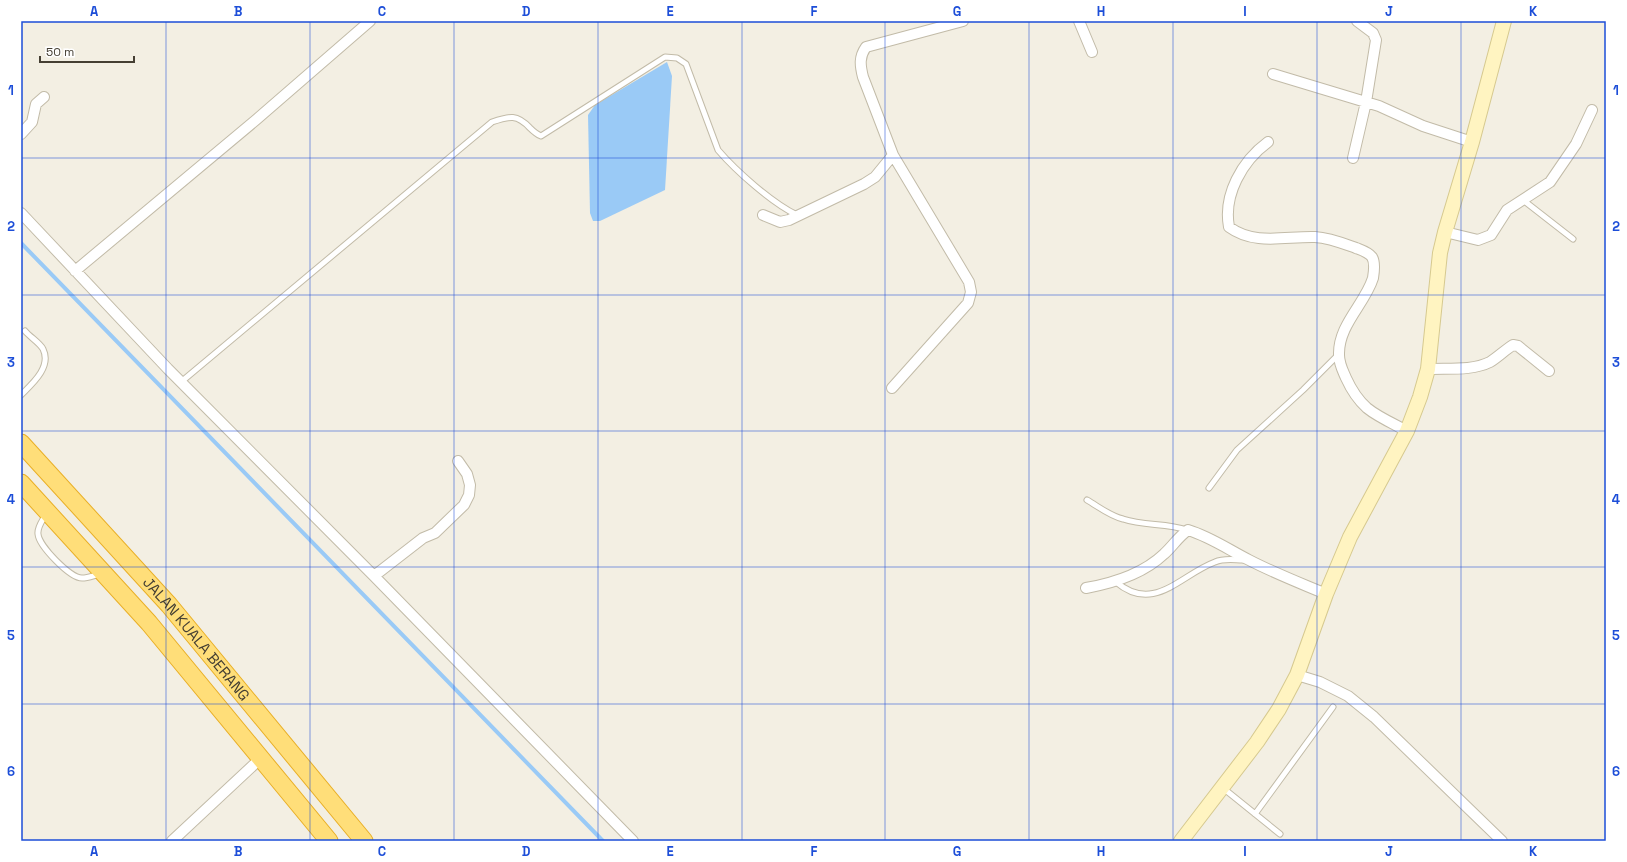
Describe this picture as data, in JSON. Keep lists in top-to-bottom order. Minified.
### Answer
{"streets":{"highway":["JALAN KUALA BERANG"]},"scale_bar":"50 m","grid":{"columns":["A","B","C","D","E","F","G","H","I","J","K"],"rows":["1","2","3","4","5","6"]}}
